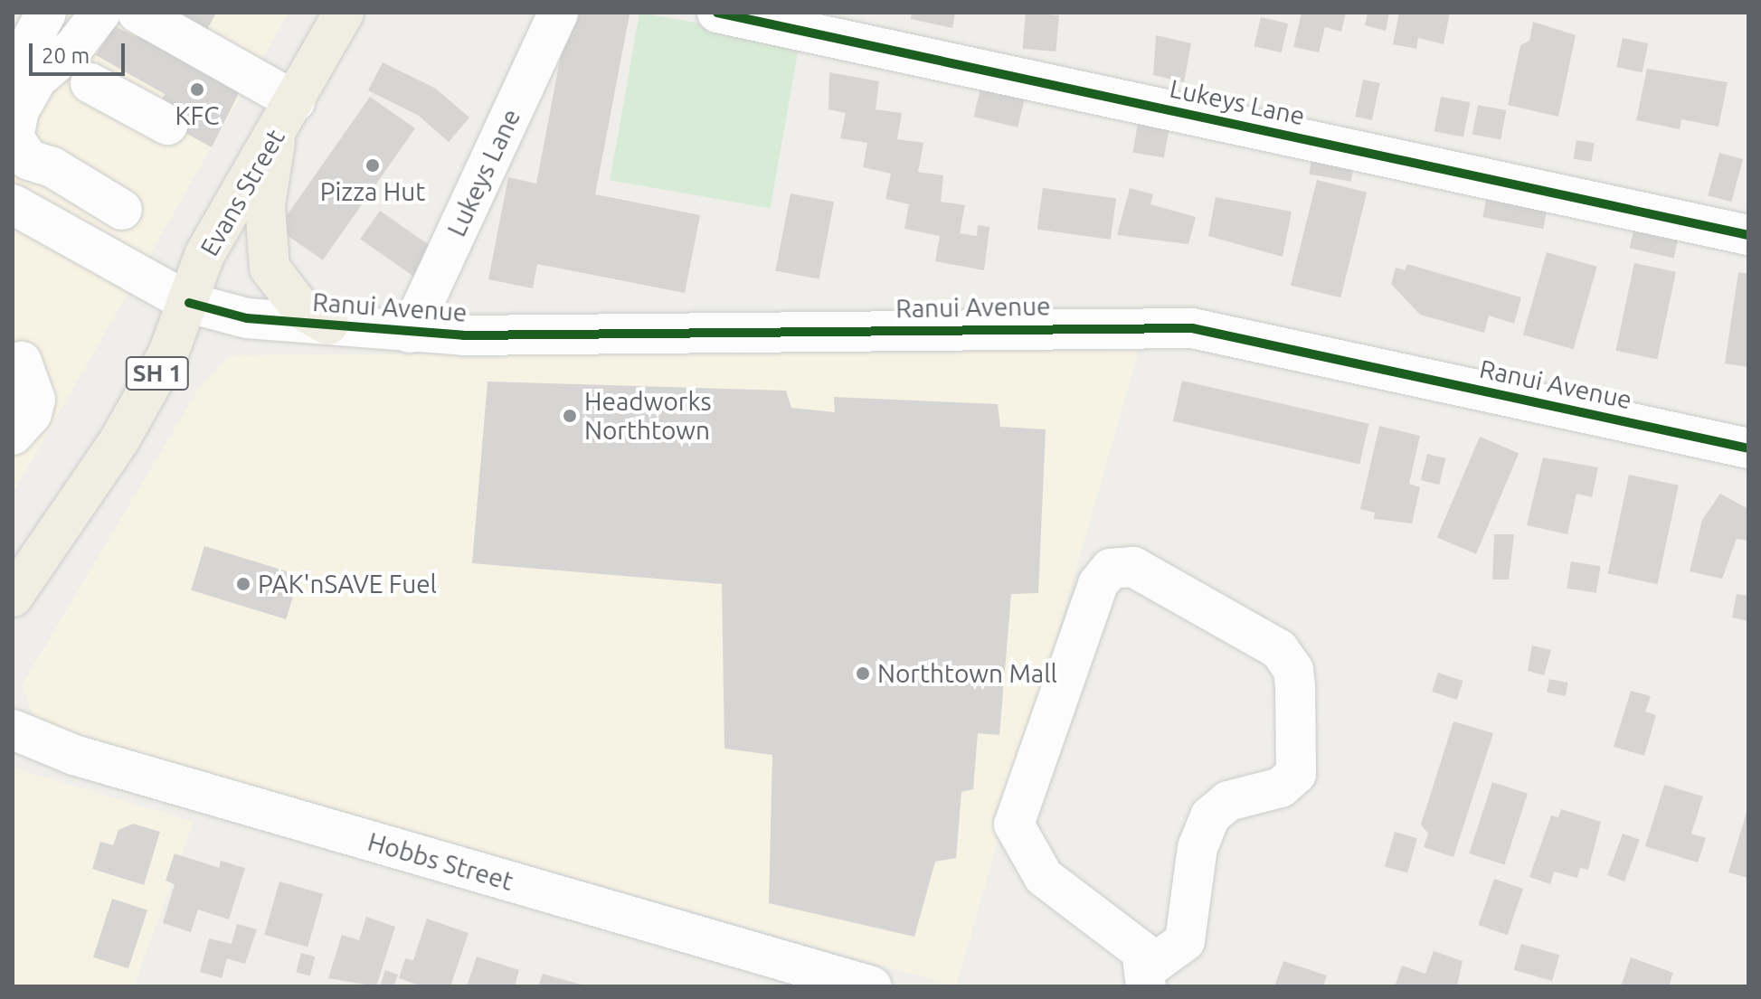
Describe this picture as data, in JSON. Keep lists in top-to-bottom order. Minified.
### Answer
{"streets":{"highway":["Evans Street","SH 1"],"street":["Lukeys Lane","Ranui Avenue","Hobbs Street"]},"crossings":[["Lukeys Lane","Ranui Avenue"],["Evans Street","Ranui Avenue"]],"places":["KFC","Pizza Hut","Headworks Northtown","PAK'nSAVE Fuel","Northtown Mall"],"scale_bar":"20 m"}
